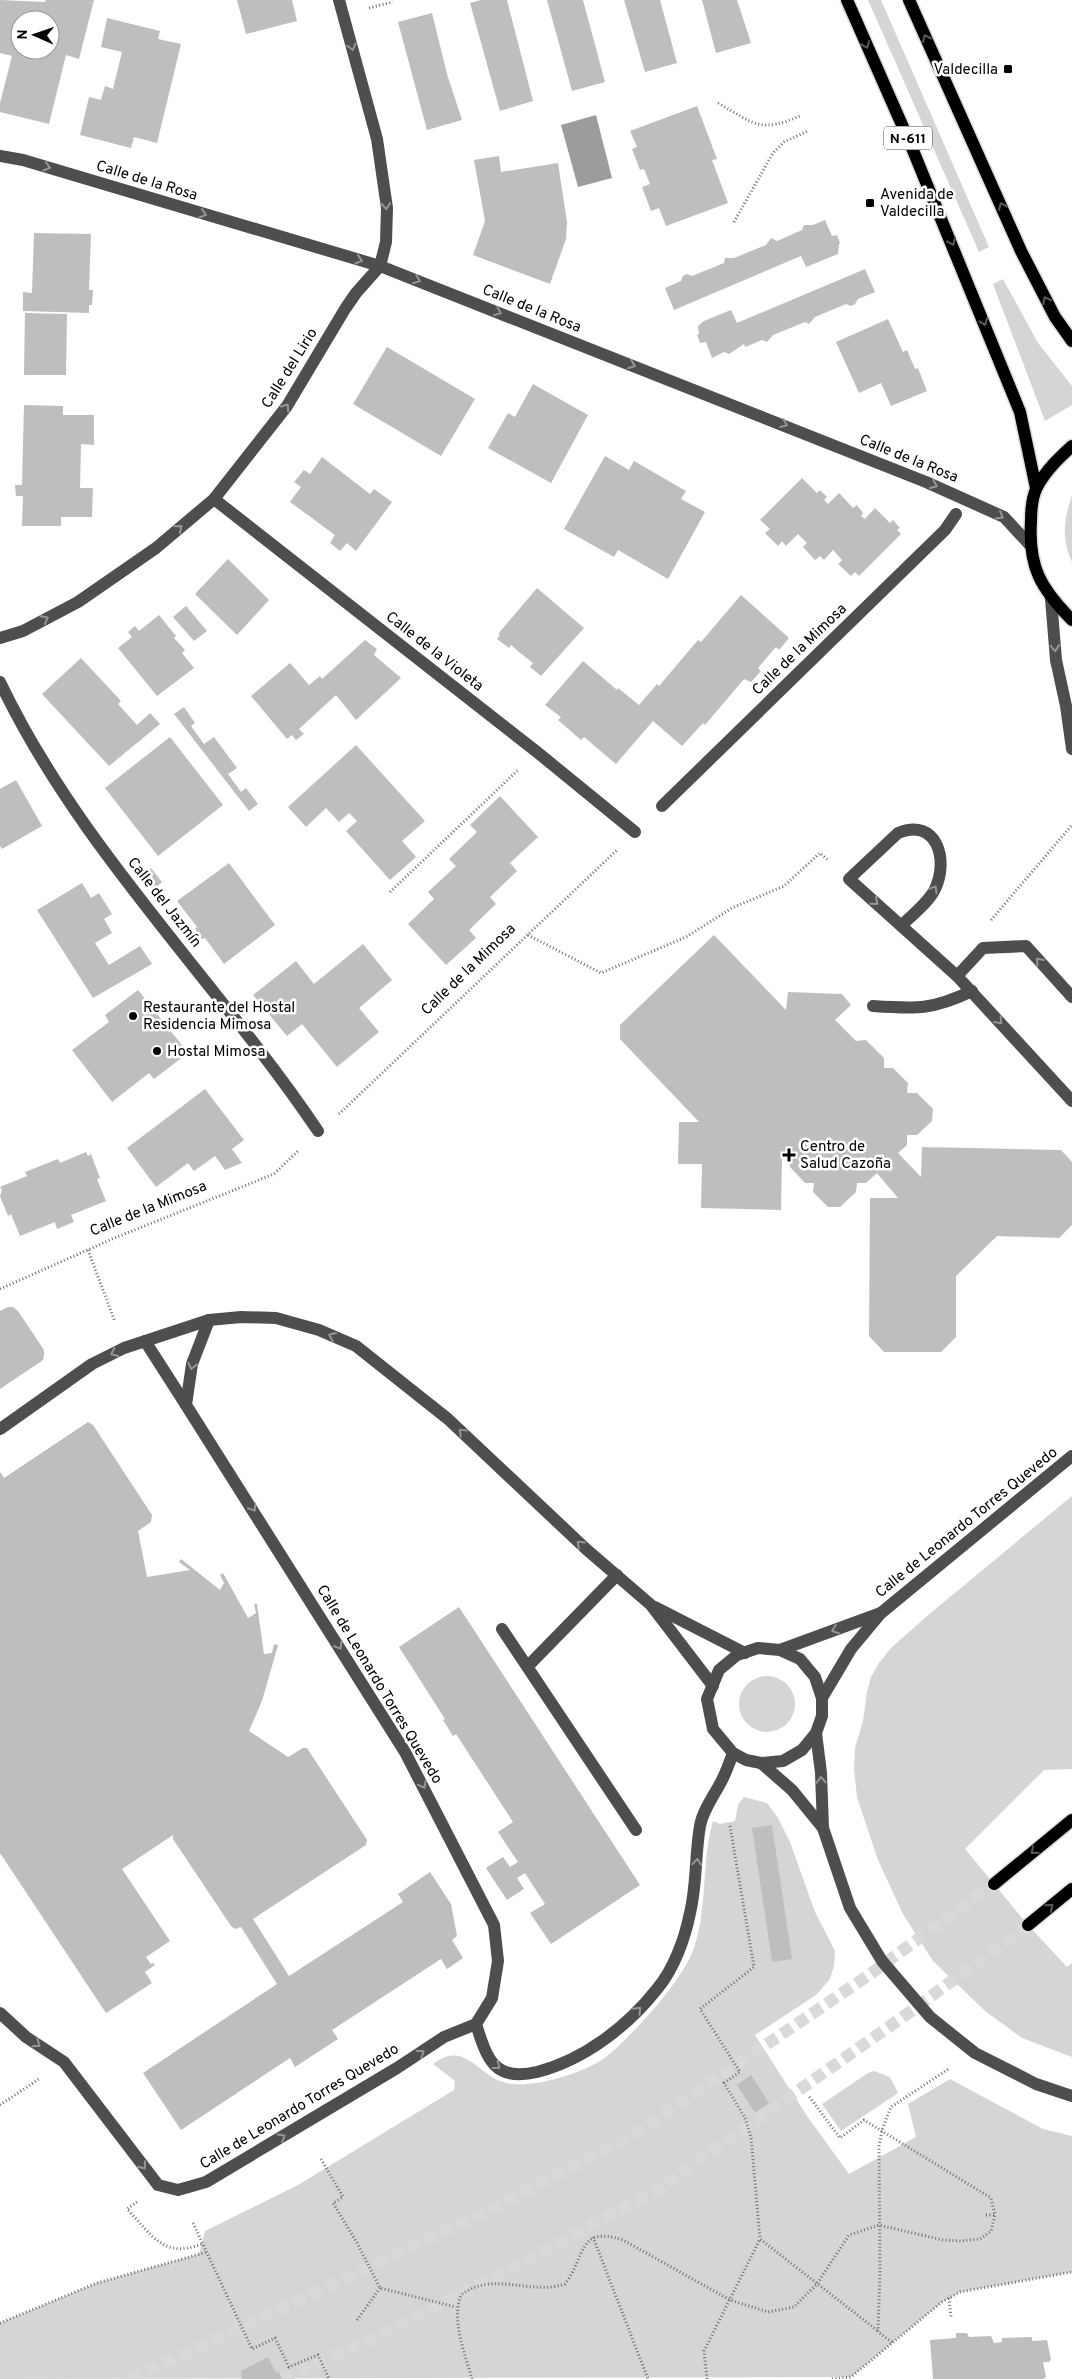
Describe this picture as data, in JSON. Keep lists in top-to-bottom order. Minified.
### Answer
{"streets":{"main road":["N-611"],"street":["Calle de la Rosa","Calle del Lirio","Calle de la Mimosa","Calle de la Violeta","Calle del Jazmín","Calle de Leonardo Torres Quevedo"]},"crossings":[["Calle de la Rosa","Calle del Lirio"],["Calle del Lirio","Calle de la Violeta"]],"one_way":["Calle de la Rosa"],"places":{"transit":["Valdecilla","Avenida de Valdecilla"],"other":["Restaurante del Hostal Residencia Mimosa","Hostal Mimosa"],"health":["Centro de Salud Cazoña"]},"north":"left"}
